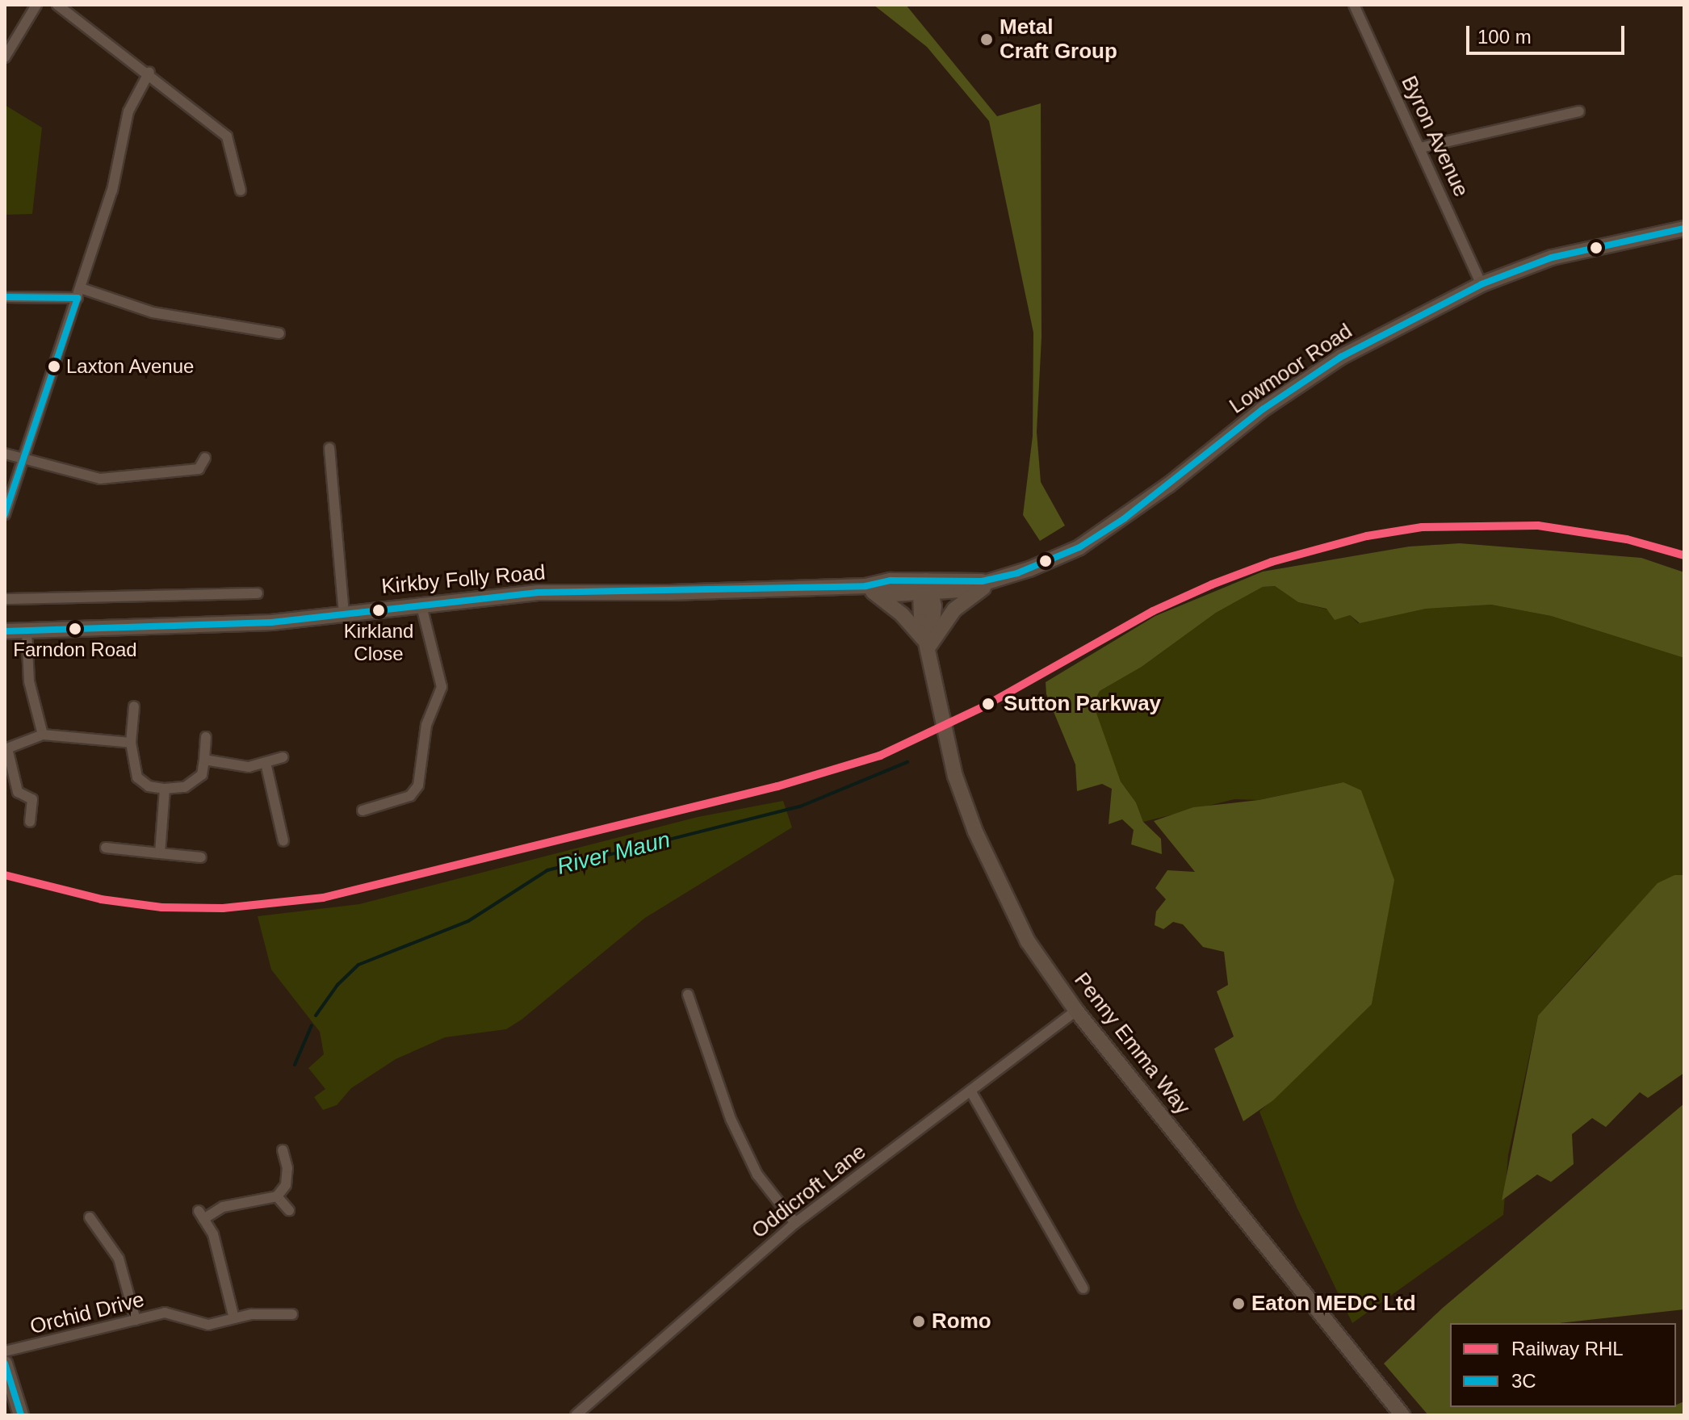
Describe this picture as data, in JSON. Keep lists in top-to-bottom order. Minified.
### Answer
{"streets":{"main road":["Lowmoor Road","Kirkby Folly Road","Penny Emma Way"],"street":["Byron Avenue","Oddicroft Lane","Orchid Drive"]},"crossings":[["Byron Avenue","Lowmoor Road"],["Lowmoor Road","Kirkby Folly Road"],["Lowmoor Road","Penny Emma Way"],["Penny Emma Way","Oddicroft Lane"]],"water":["River Maun"],"places":["Metal Craft Group","Laxton Avenue","Kirkland Close","Farndon Road","Sutton Parkway","Eaton MEDC Ltd","Romo"],"lines":["transit line 3C","rail line RHL"],"legend":["Railway RHL","3C"],"scale_bar":"100 m"}
